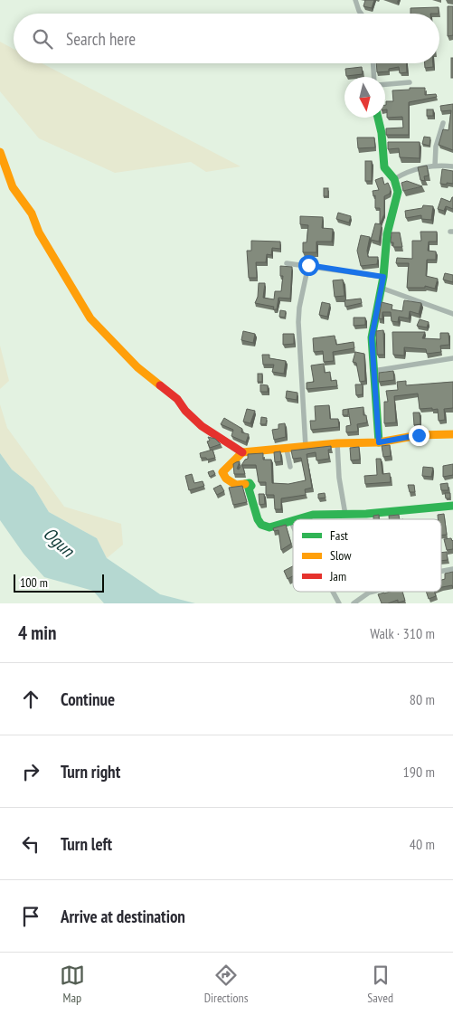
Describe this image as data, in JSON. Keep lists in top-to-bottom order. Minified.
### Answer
{"water":["Ogun"],"legend":["Fast","Slow","Jam"],"scale_bar":"100 m","north":"bottom","page":{"search":"Search here","scale":"100 m","heading":["4 min","Walk · 310 m"],"list":[["Continue","80 m"],["Turn right","190 m"],["Turn left","40 m"],"Arrive at destination"],"nav":["Map","Directions","Saved"]}}
